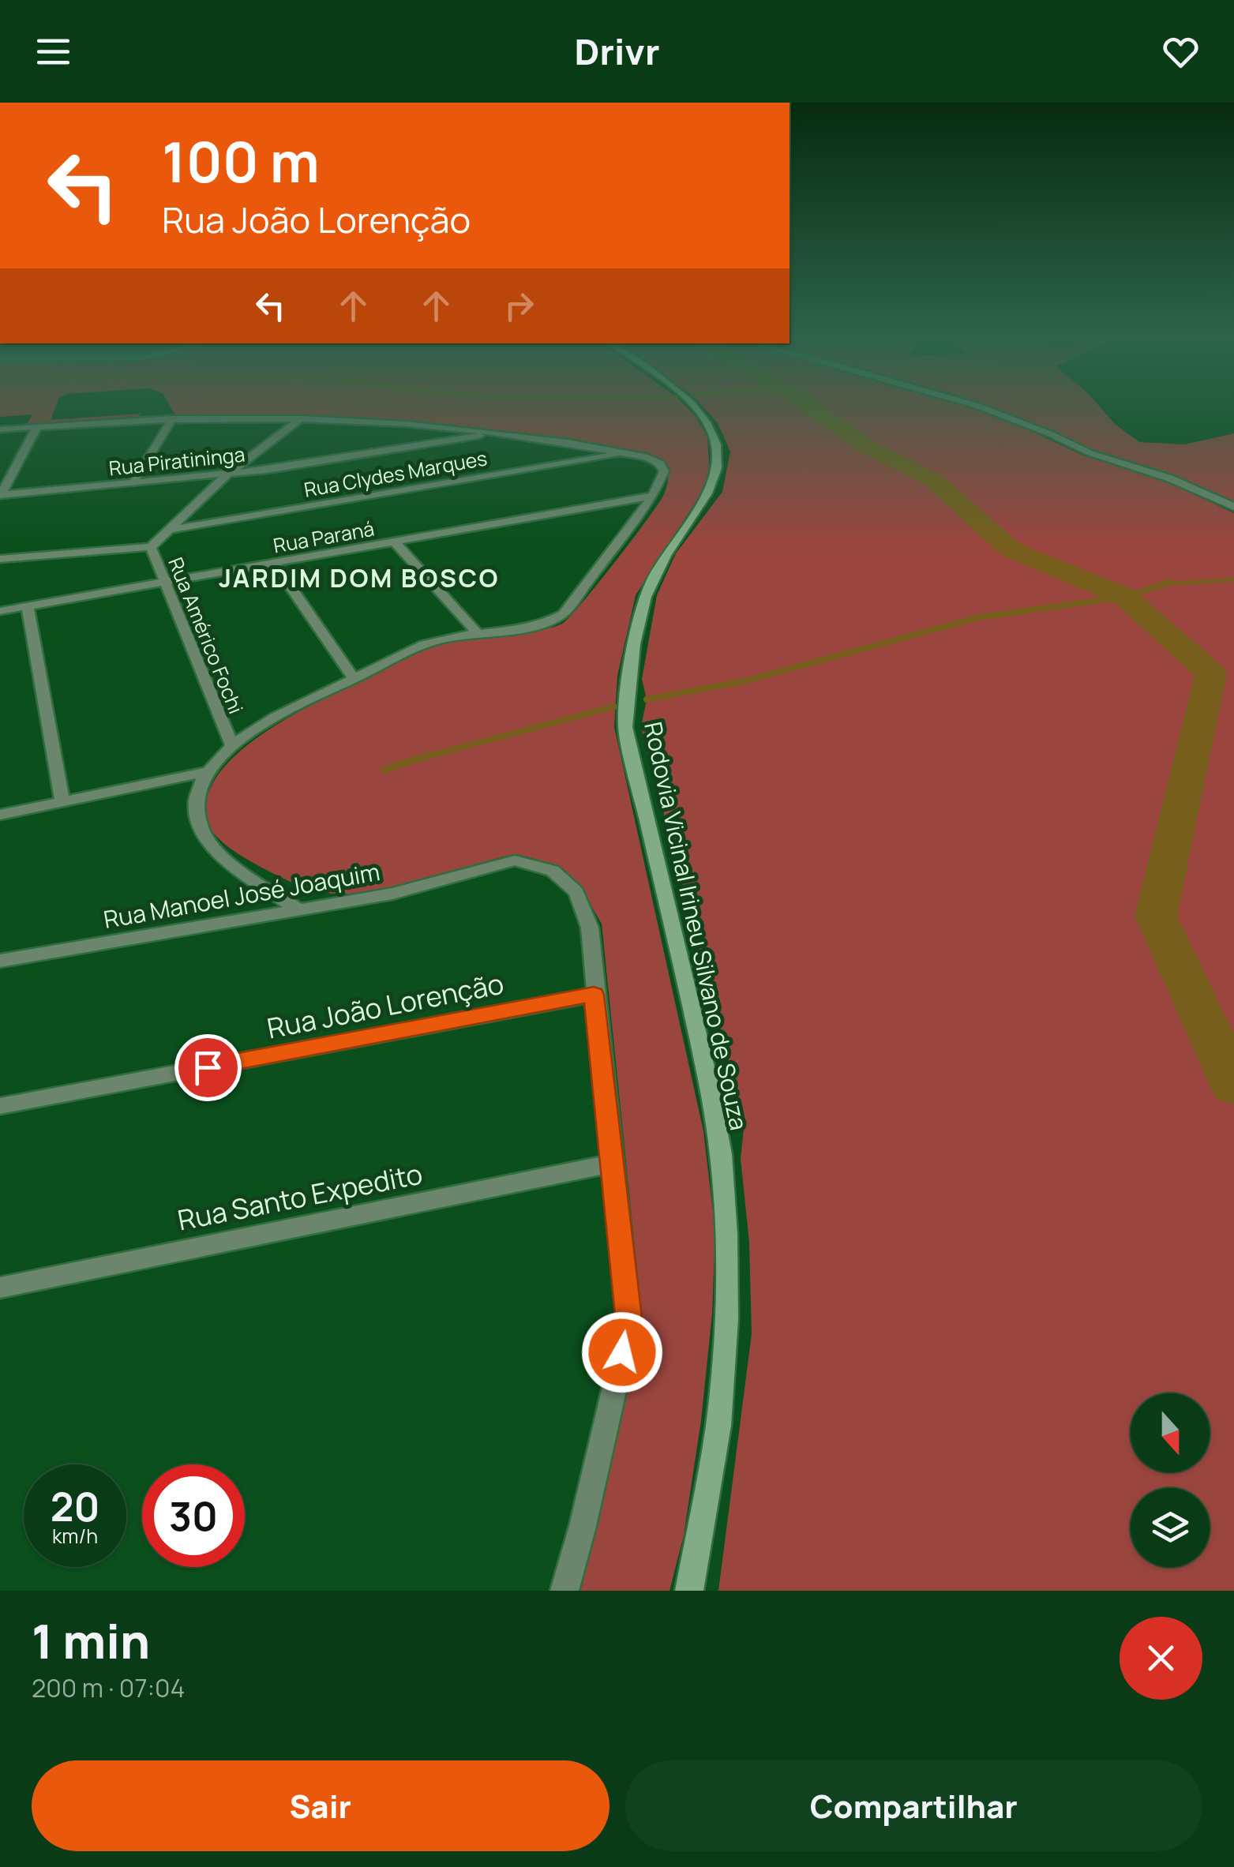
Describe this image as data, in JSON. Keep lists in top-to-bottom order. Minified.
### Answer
{"streets":{"main road":["Rodovia Vicinal Irineu Silvano de Souza"],"street":["Rua Piratininga","Rua Clydes Marques","Rua Paraná","Rua Américo Fochi","Rua Manoel José Joaquim","Rua João Lorenção","Rua Santo Expedito"]},"crossings":[["Rua Piratininga","Rua Américo Fochi"],["Rua Clydes Marques","Rua Américo Fochi"],["Rua Paraná","Rua Américo Fochi"],["Rua Manoel José Joaquim","Rua João Lorenção"],["Rua Manoel José Joaquim","Rua Santo Expedito"]],"districts":["JARDIM DOM BOSCO"],"north":"bottom","page":{"header":"Drivr","turn":["100 m","Rua João Lorenção"],"speed":"20 km/h","limit":"30","heading":["1 min","200 m · 07:04"],"buttons":["Sair","Compartilhar"]}}
